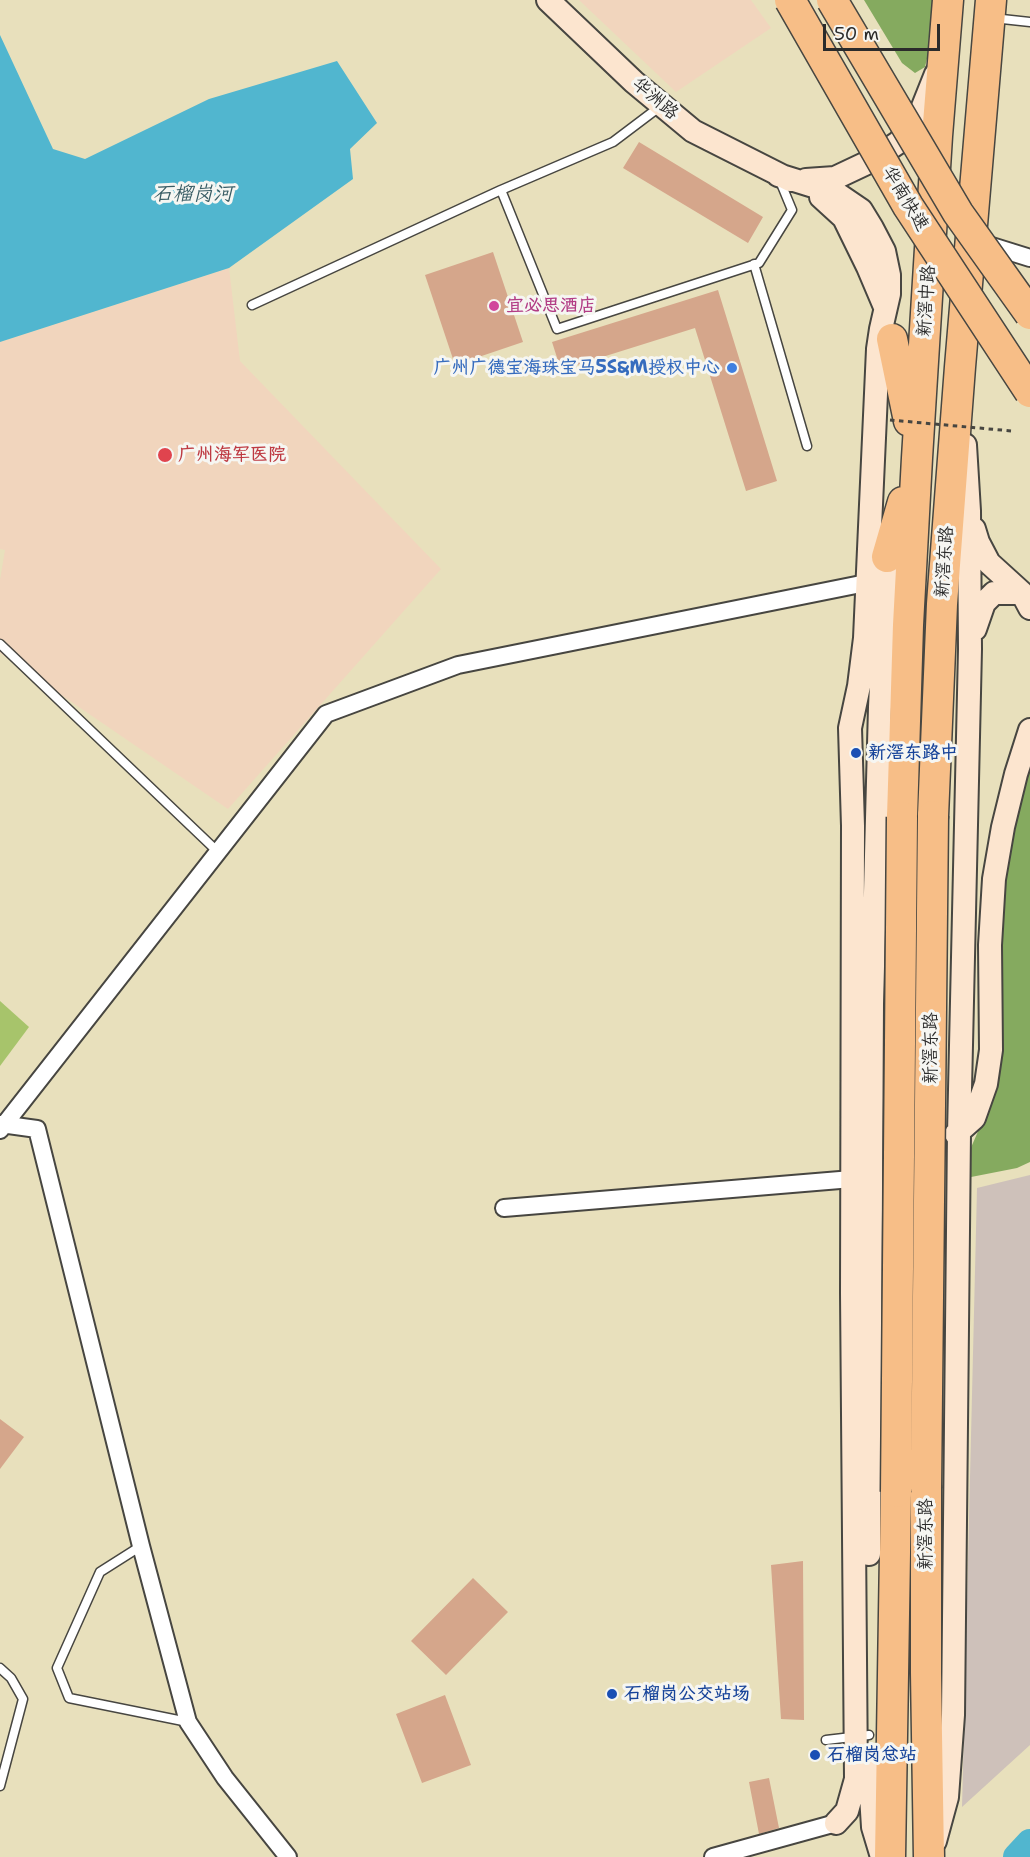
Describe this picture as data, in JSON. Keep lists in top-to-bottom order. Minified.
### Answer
{"streets":{"highway":["华南快速","新滘中路","新滘东路"],"main road":["华洲路"]},"crossings":[["新滘中路","新滘东路"]],"water":["石榴岗河"],"places":["宜必思酒店","广州广德宝海珠宝马5S&M授权中心","广州海军医院","新滘东路中","石榴岗公交站场","石榴岗总站"],"scale_bar":"50 m"}
